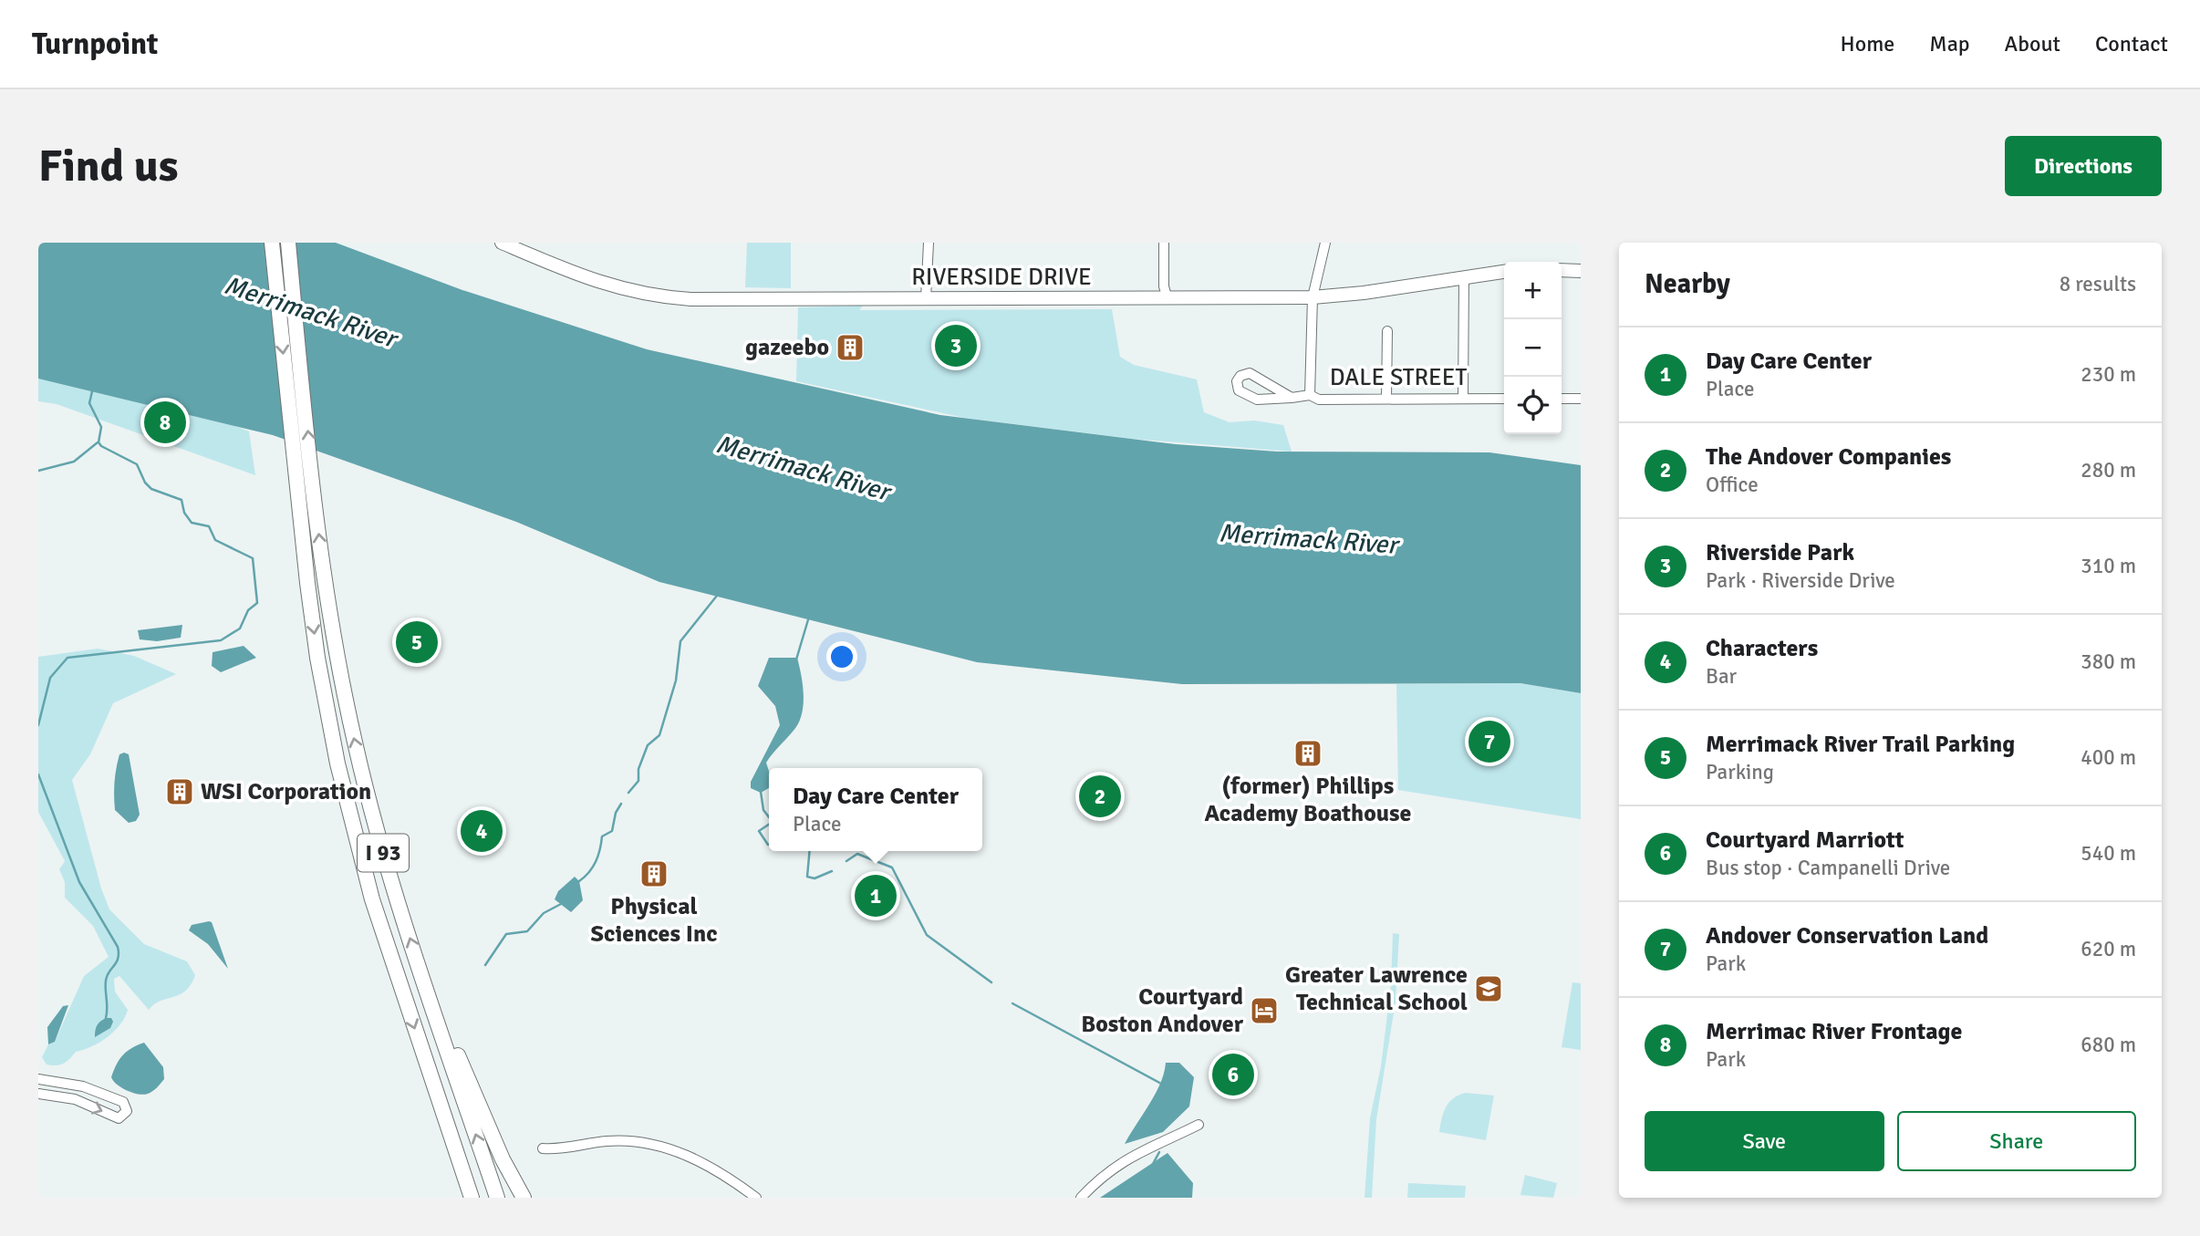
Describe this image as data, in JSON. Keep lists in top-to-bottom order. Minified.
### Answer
{"streets":{"highway":["I 93"],"main road":["RIVERSIDE DRIVE"],"street":["DALE STREET"]},"crossings":[["RIVERSIDE DRIVE","DALE STREET"]],"water":["Merrimack River"],"places":{"building":["gazeebo","(former) Phillips Academy Boathouse","WSI Corporation","Physical Sciences Inc"],"school or university":["Greater Lawrence Technical School"],"hotel":["Courtyard Boston Andover"]},"page":{"header":"Turnpoint","nav":["Home","Map","About","Contact"],"buttons":["Directions",["Save","Share"]],"title":"Find us","heading":["Nearby","8 results"],"map_buttons":["+","−"],"pins":["3","8","5","7","2","4","1","6"],"list":[{"mark":"1","name":"Day Care Center","note":"Place","value":"230 m"},{"mark":"2","name":"The Andover Companies","note":"Office","value":"280 m"},{"mark":"3","name":"Riverside Park","note":"Park · Riverside Drive","value":"310 m"},{"mark":"4","name":"Characters","note":"Bar","value":"380 m"},{"mark":"5","name":"Merrimack River Trail Parking","note":"Parking","value":"400 m"},{"mark":"6","name":"Courtyard Marriott","note":"Bus stop · Campanelli Drive","value":"540 m"},{"mark":"7","name":"Andover Conservation Land","note":"Park","value":"620 m"},{"mark":"8","name":"Merrimac River Frontage","note":"Park","value":"680 m"}],"popup":["Day Care Center","Place"]}}
